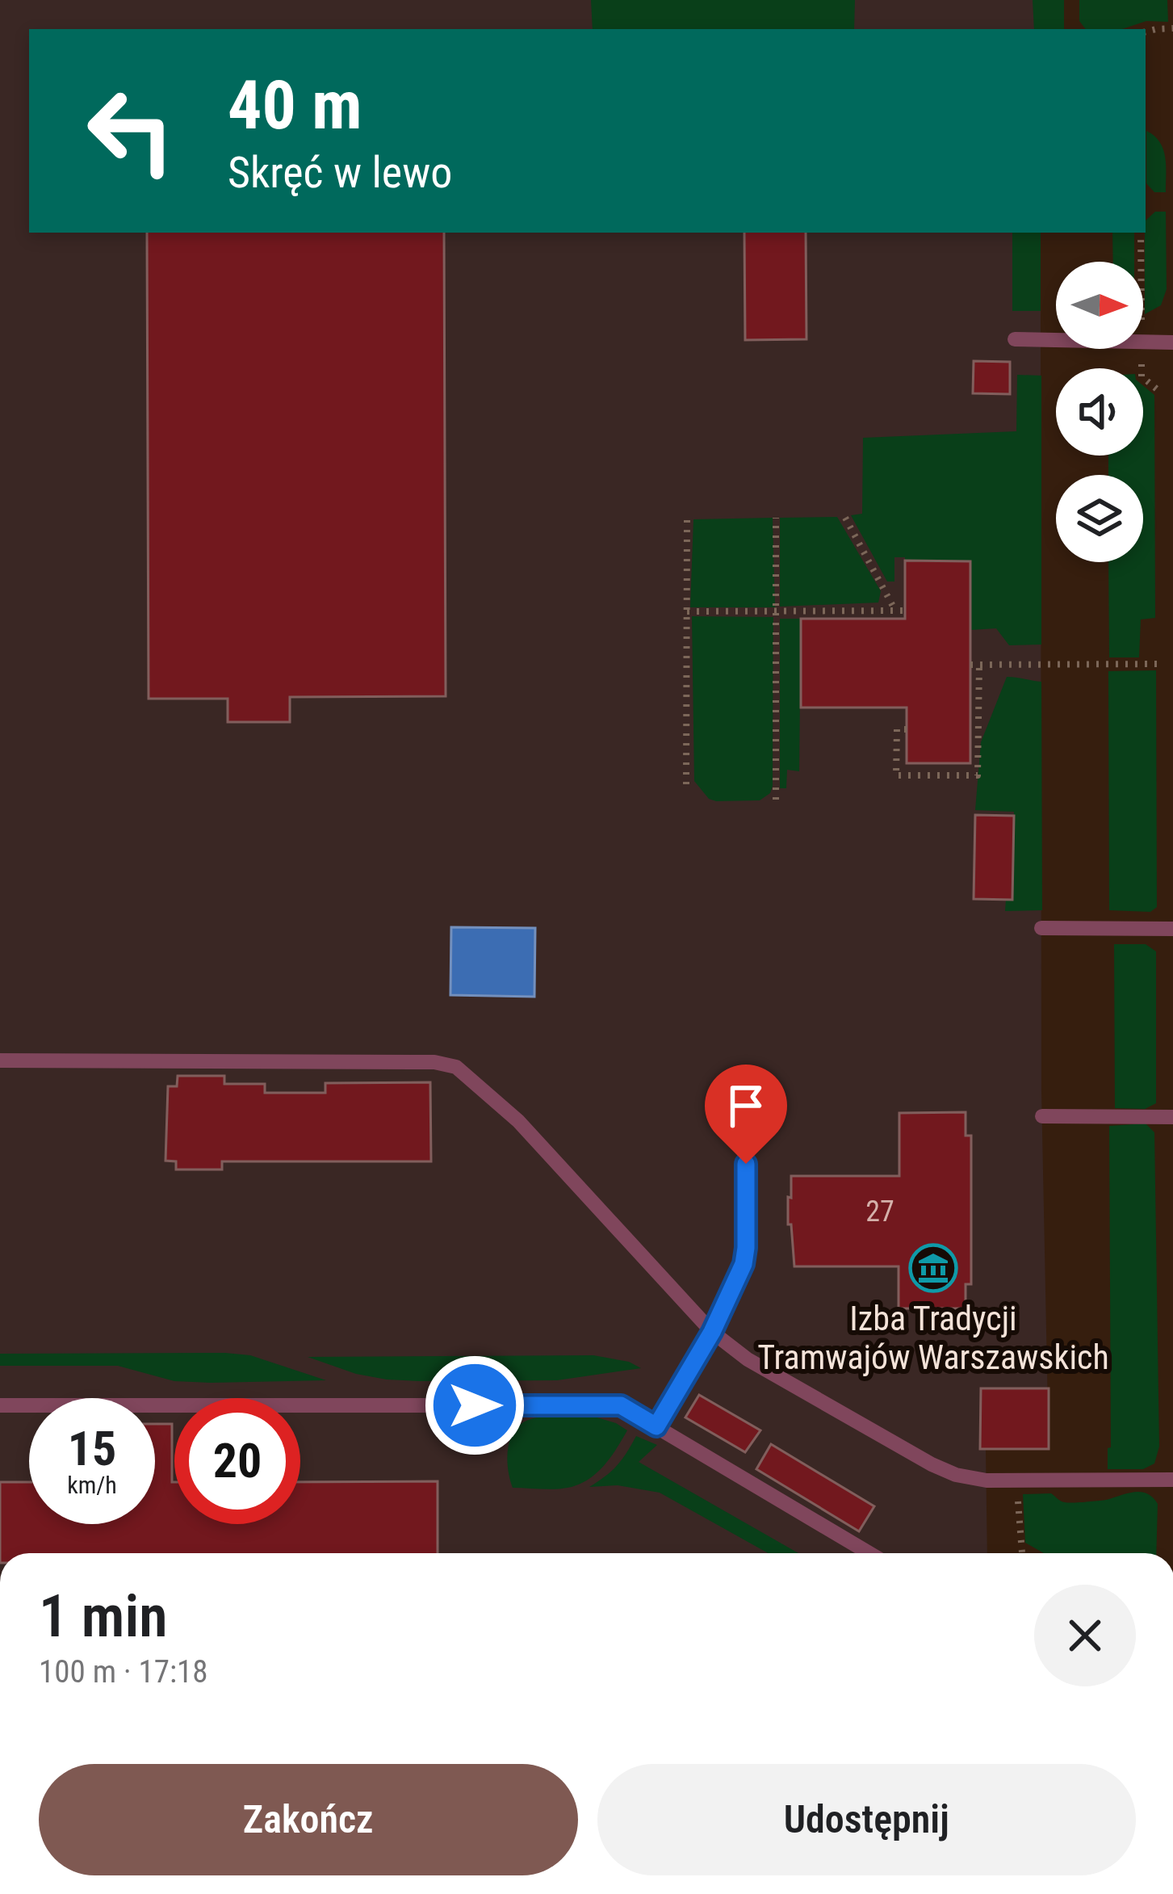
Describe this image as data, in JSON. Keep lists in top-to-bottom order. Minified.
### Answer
{"places":{"museum":["Izba Tradycji Tramwajów Warszawskich"]},"house_numbers":["27"],"north":"right","page":{"turn":["40 m","Skręć w lewo"],"speed":"15 km/h","limit":"20","heading":["1 min","100 m · 17:18"],"buttons":["Zakończ","Udostępnij"]}}
